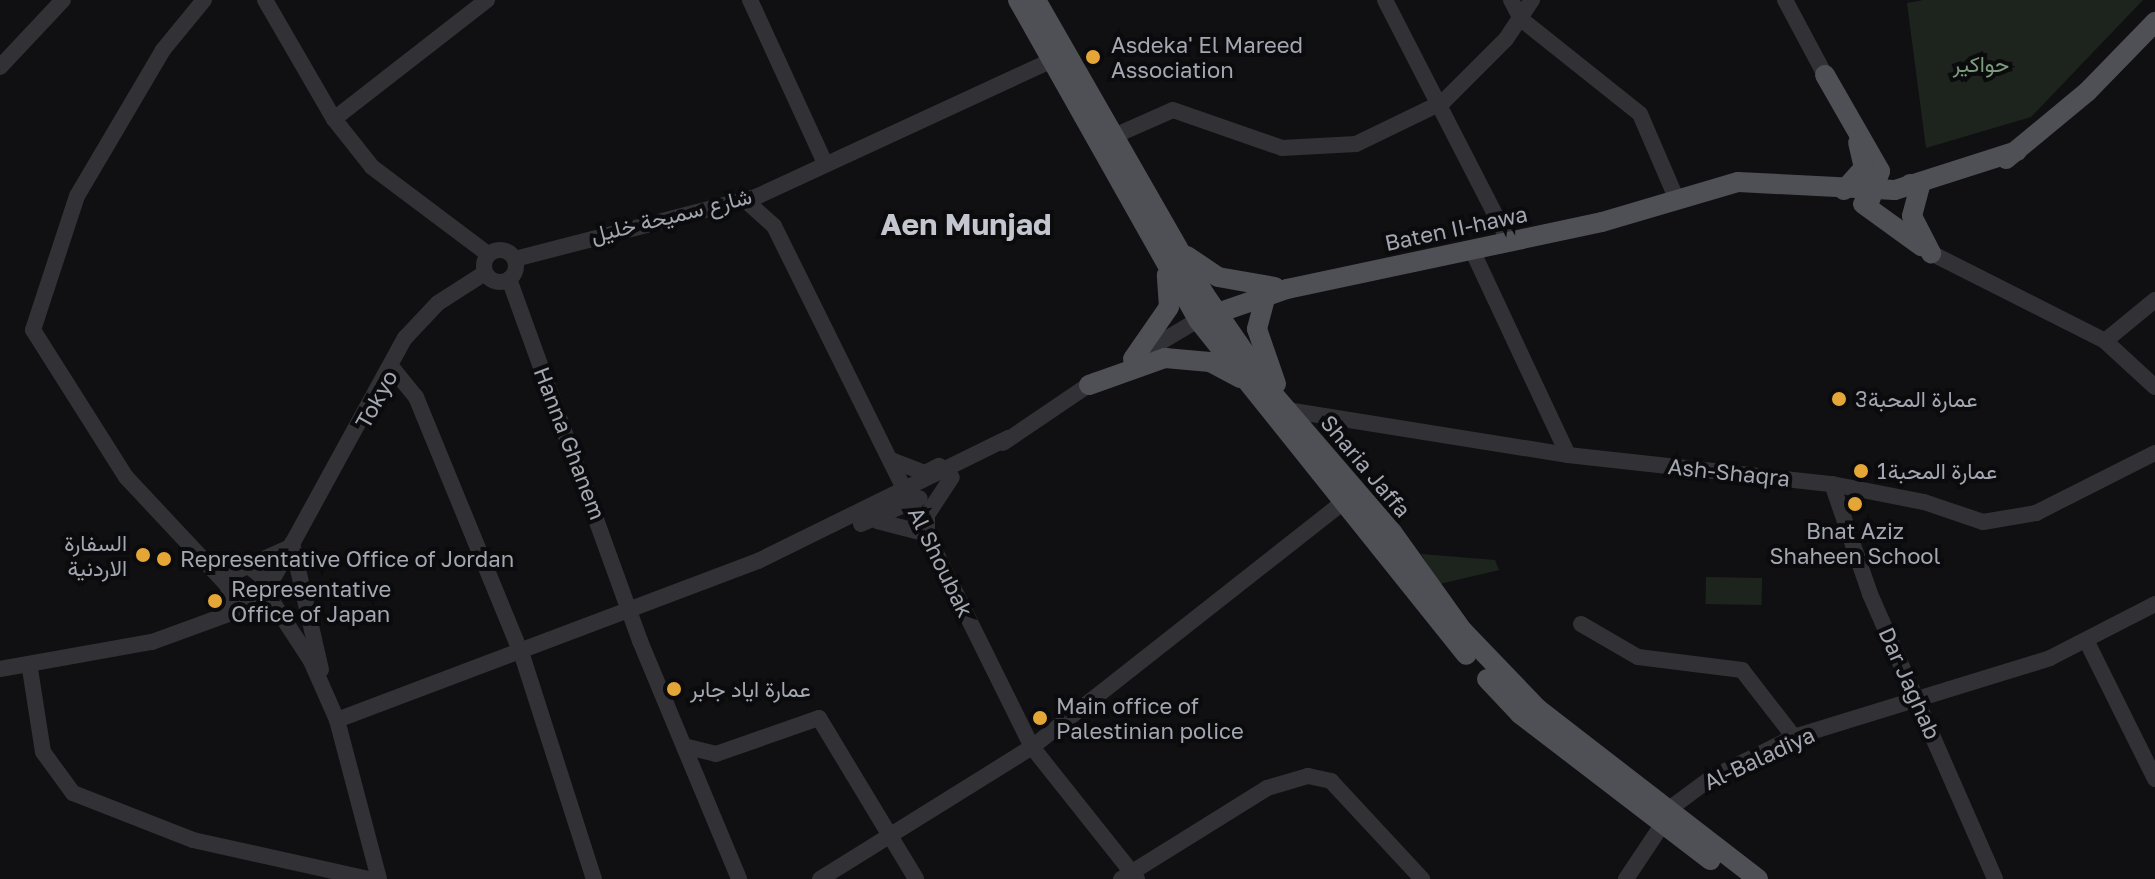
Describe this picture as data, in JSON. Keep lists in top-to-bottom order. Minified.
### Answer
{"streets":{"main road":["Baten II-hawa","Sharia Jaffa"],"street":["شارع سميحة خليل","Tokyo","Hanna Ghanem","Ash-Shaqra","Al Shoubak","Dar Jaghab","Al-Baladiya"]},"crossings":[["شارع سميحة خليل","Tokyo"],["شارع سميحة خليل","Hanna Ghanem"],["شارع سميحة خليل","Sharia Jaffa"],["شارع سميحة خليل","Al Shoubak"],["Baten II-hawa","Sharia Jaffa"],["Tokyo","Hanna Ghanem"],["Sharia Jaffa","Ash-Shaqra"],["Sharia Jaffa","Al-Baladiya"],["Ash-Shaqra","Dar Jaghab"],["Dar Jaghab","Al-Baladiya"]],"districts":["Aen Munjad"],"parks":["حواكير"],"places":["Asdeka' El Mareed Association","عمارة المحبة3","عمارة المحبة1","Bnat Aziz Shaheen School","السفارة الاردنية","Representative Office of Jordan","Representative Office of Japan","عمارة اياد جابر","Main office of Palestinian police"]}
